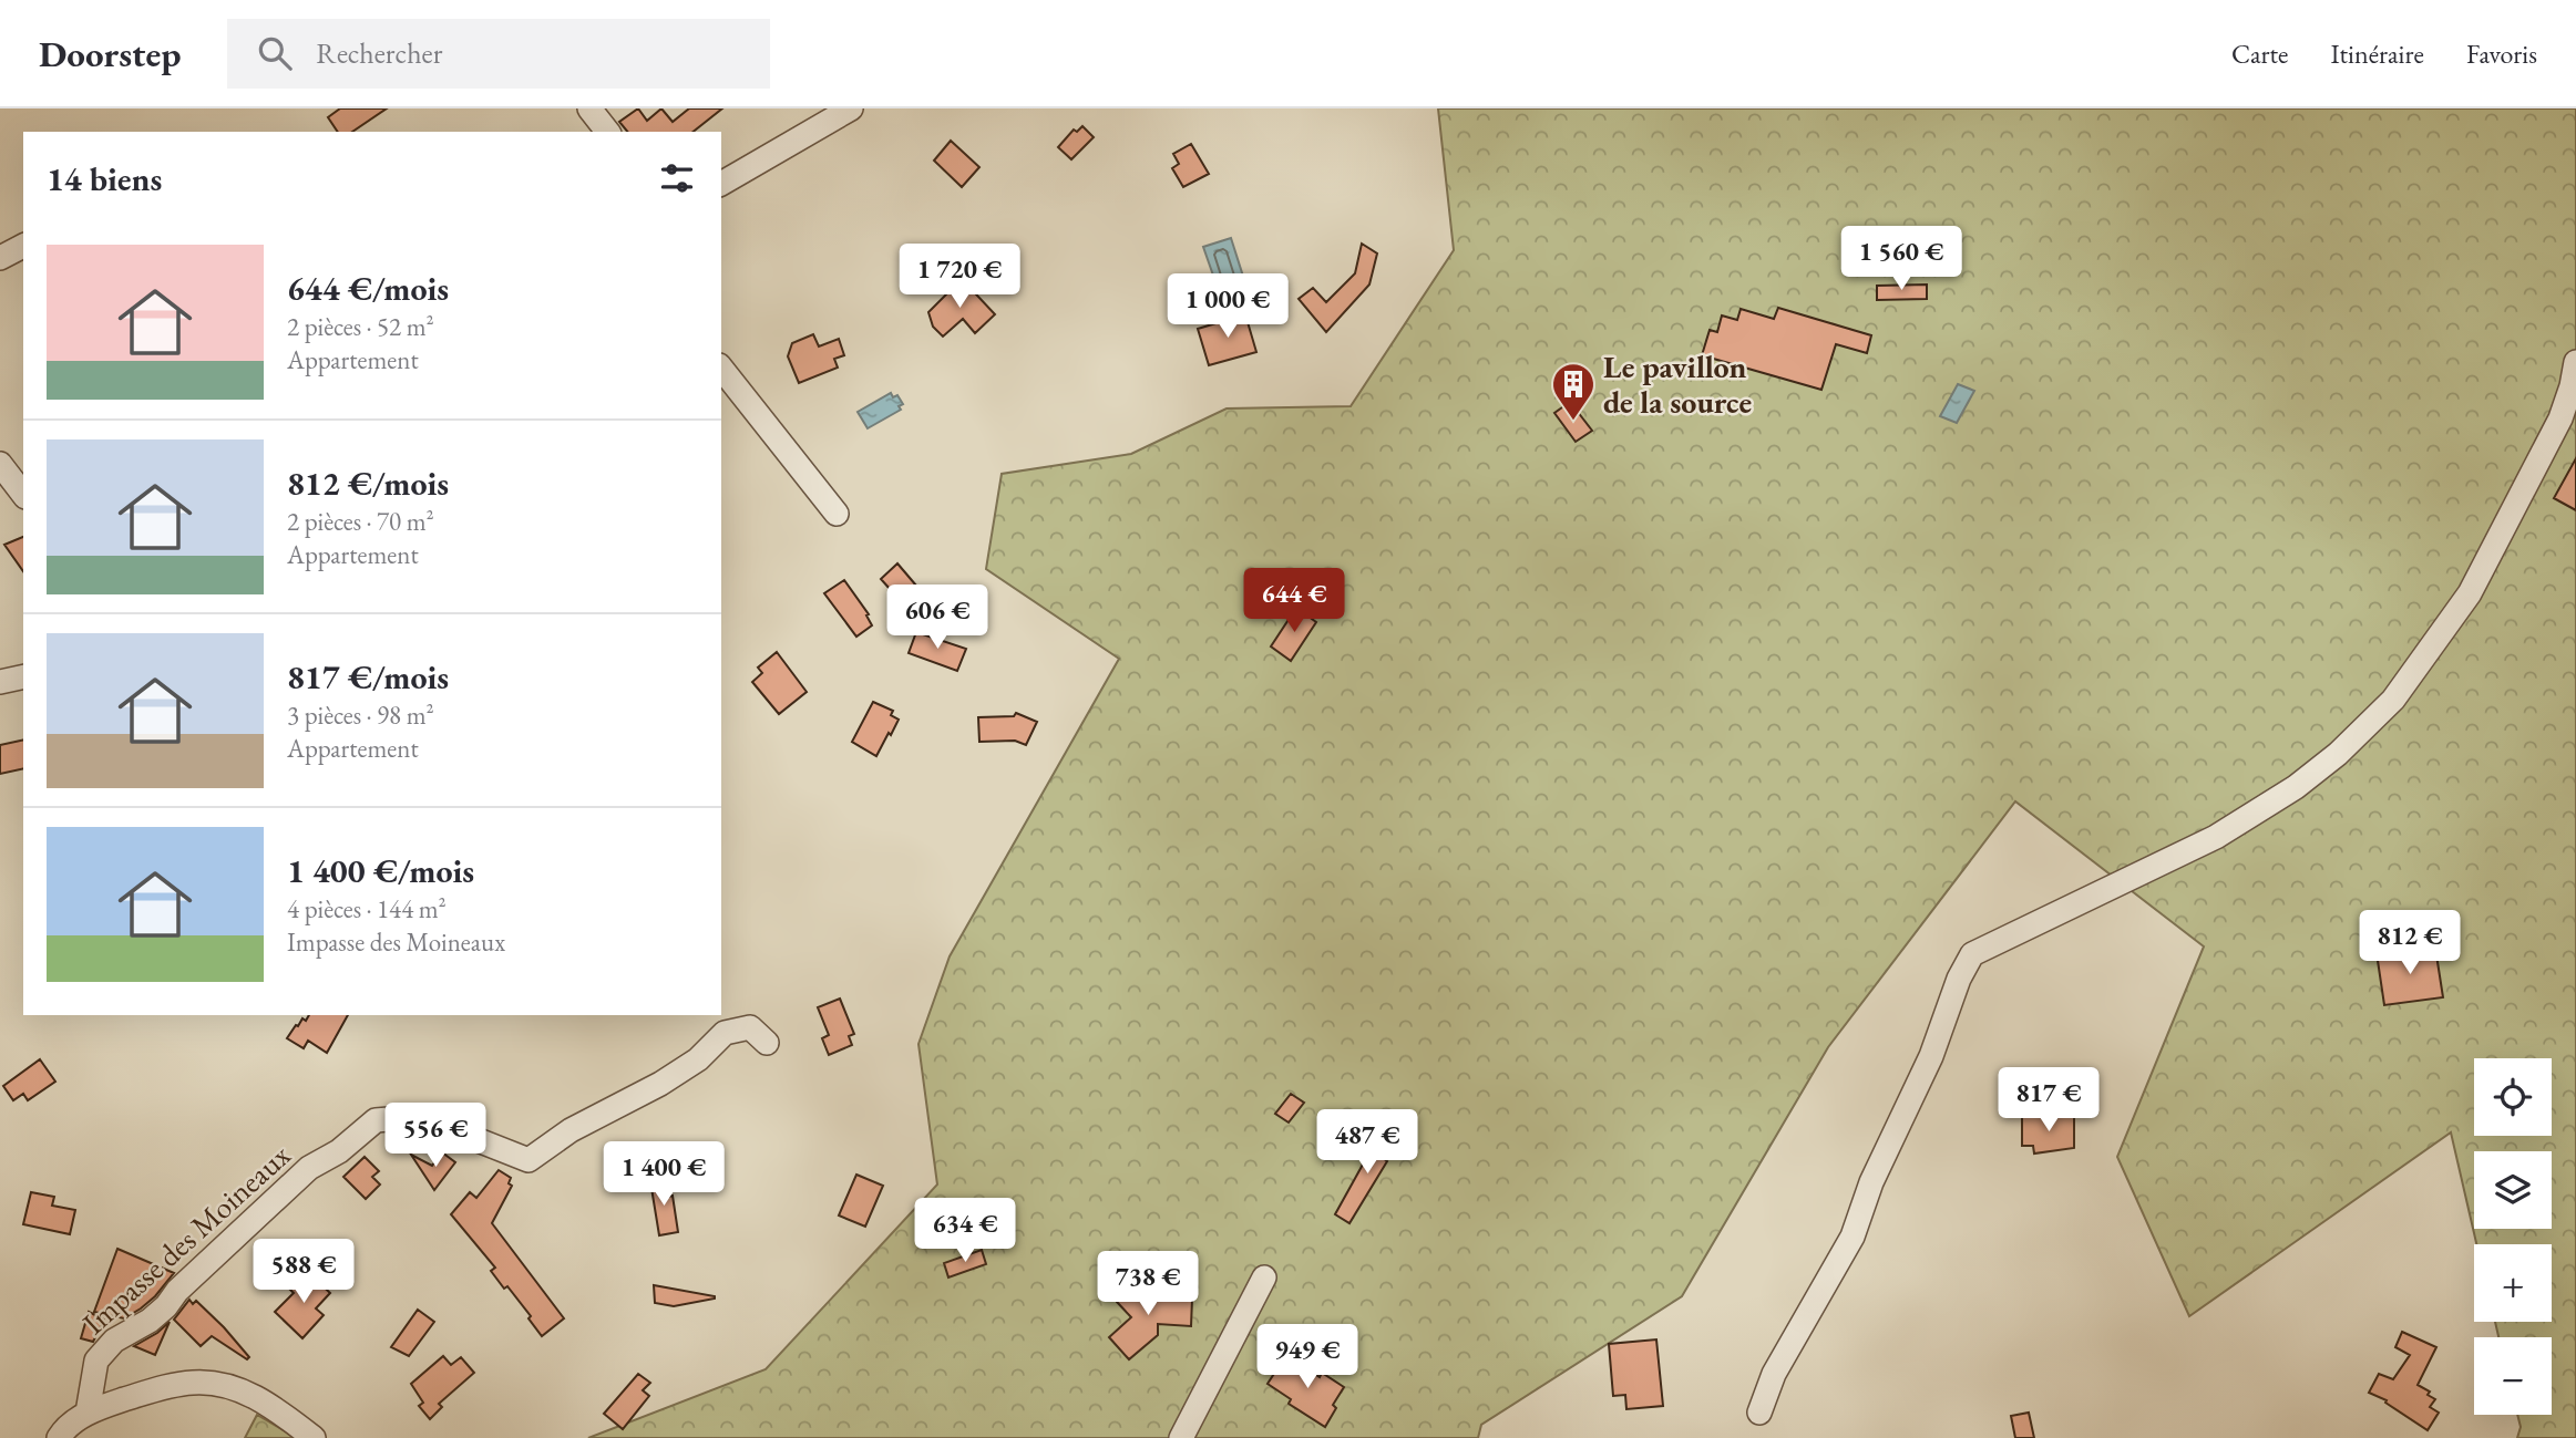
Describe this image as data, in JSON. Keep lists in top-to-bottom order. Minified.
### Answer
{"streets":{"street":["Impasse des Moineaux"]},"places":{"building":["Le pavillon de la source"]},"page":{"header":"Doorstep","search":"Rechercher","nav":["Carte","Itinéraire","Favoris"],"heading":"14 biens","list":[{"name":"644 €/mois","note":"2 pièces · 52 m² · Appartement"},{"name":"812 €/mois","note":"2 pièces · 70 m² · Appartement"},{"name":"817 €/mois","note":"3 pièces · 98 m² · Appartement"},{"name":"1 400 €/mois","note":"4 pièces · 144 m² · Impasse des Moineaux"}],"price":["1 560 €","1 720 €","1 000 €","644 €","606 €","812 €","817 €","556 €","487 €","1 400 €","634 €","588 €","738 €","949 €"],"map_buttons":["+","−"]}}
